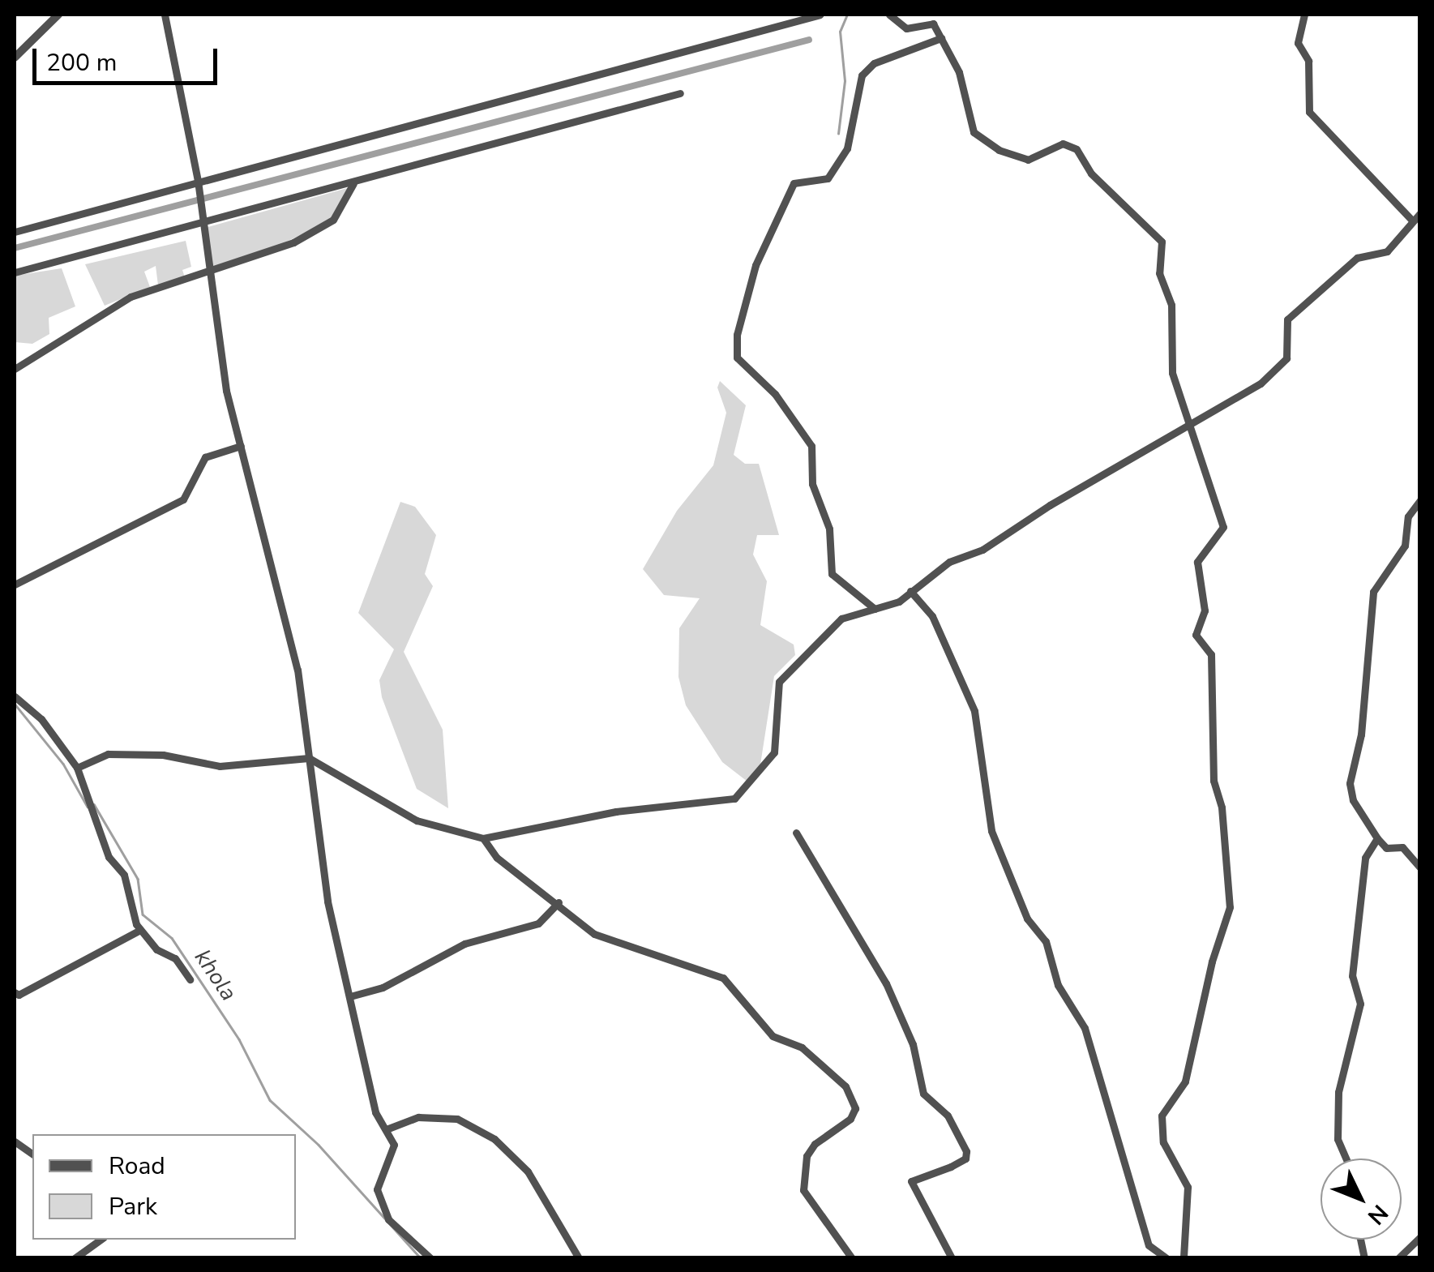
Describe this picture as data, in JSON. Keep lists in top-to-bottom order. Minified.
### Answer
{"water":["khola"],"legend":["Road","Park"],"scale_bar":"200 m","north":"bottom right"}
